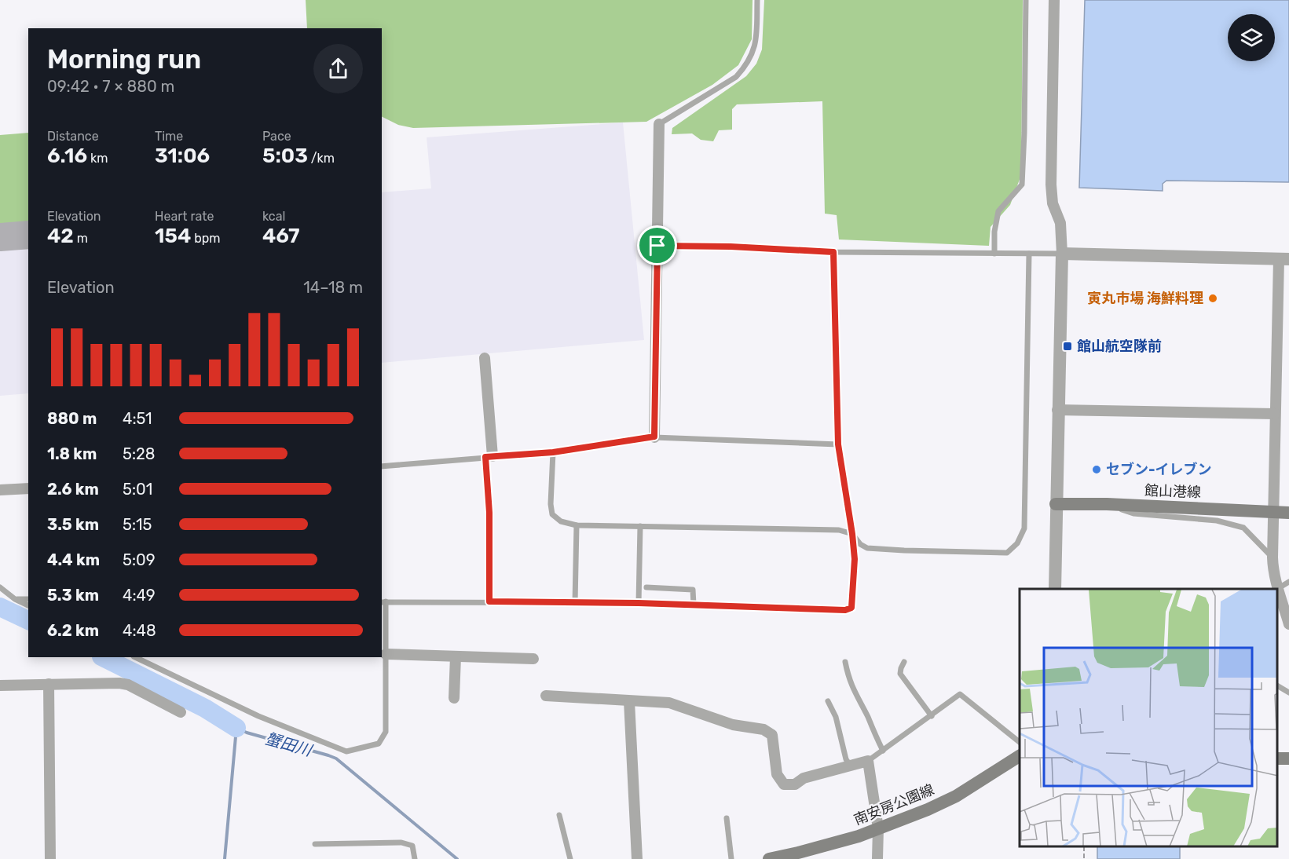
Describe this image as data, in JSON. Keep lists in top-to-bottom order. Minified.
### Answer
{"streets":{"main road":["館山港線","南安房公園線"]},"water":["蟹田川"],"places":{"other":["寅丸市場 海鮮料理","セブン-イレブン"],"transit":["館山航空隊前"]},"page":{"heading":["Morning run","09:42 · 7 × 880 m"],"stats":[["Distance","6.16 km"],["Time","31:06"],["Pace","5:03 /km"],["Elevation","42 m"],["Heart rate","154 bpm"],["kcal","467"]],"chart":["Elevation","14–18 m"],"list":[{"name":"880 m","note":"4:51"},{"name":"1.8 km","note":"5:28"},{"name":"2.6 km","note":"5:01"},{"name":"3.5 km","note":"5:15"},{"name":"4.4 km","note":"5:09"},{"name":"5.3 km","note":"4:49"},{"name":"6.2 km","note":"4:48"}]}}
